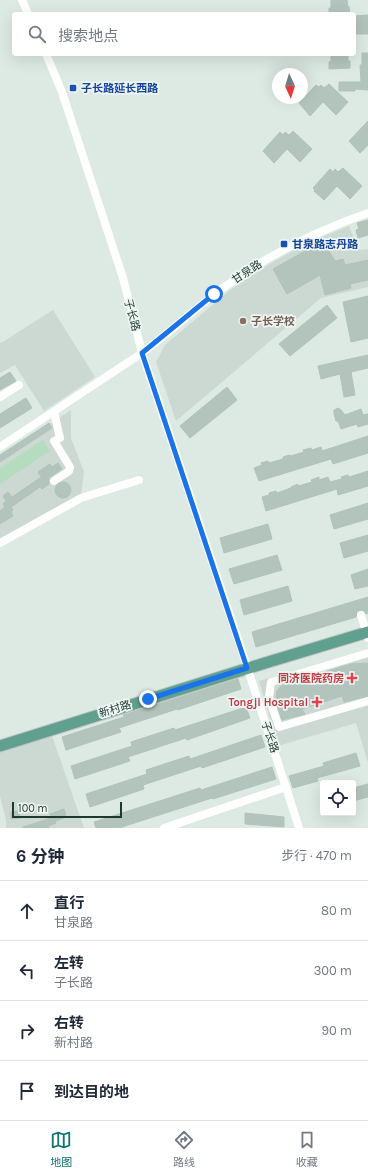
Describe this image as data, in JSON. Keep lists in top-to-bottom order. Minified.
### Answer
{"streets":{"main road":["新村路"],"street":["甘泉路","子长路"]},"crossings":[["甘泉路","子长路"],["子长路","新村路"]],"places":{"transit":["子长路延长西路","甘泉路志丹路"],"other":["子长学校"],"health":["同济医院药房","Tongji Hospital"]},"scale_bar":"100 m","north":"bottom","page":{"search":"搜索地点","scale":"100 m","heading":["6 分钟","步行 · 470 m"],"list":[["直行","甘泉路","80 m"],["左转","子长路","300 m"],["右转","新村路","90 m"],"到达目的地"],"nav":["地图","路线","收藏"]}}
